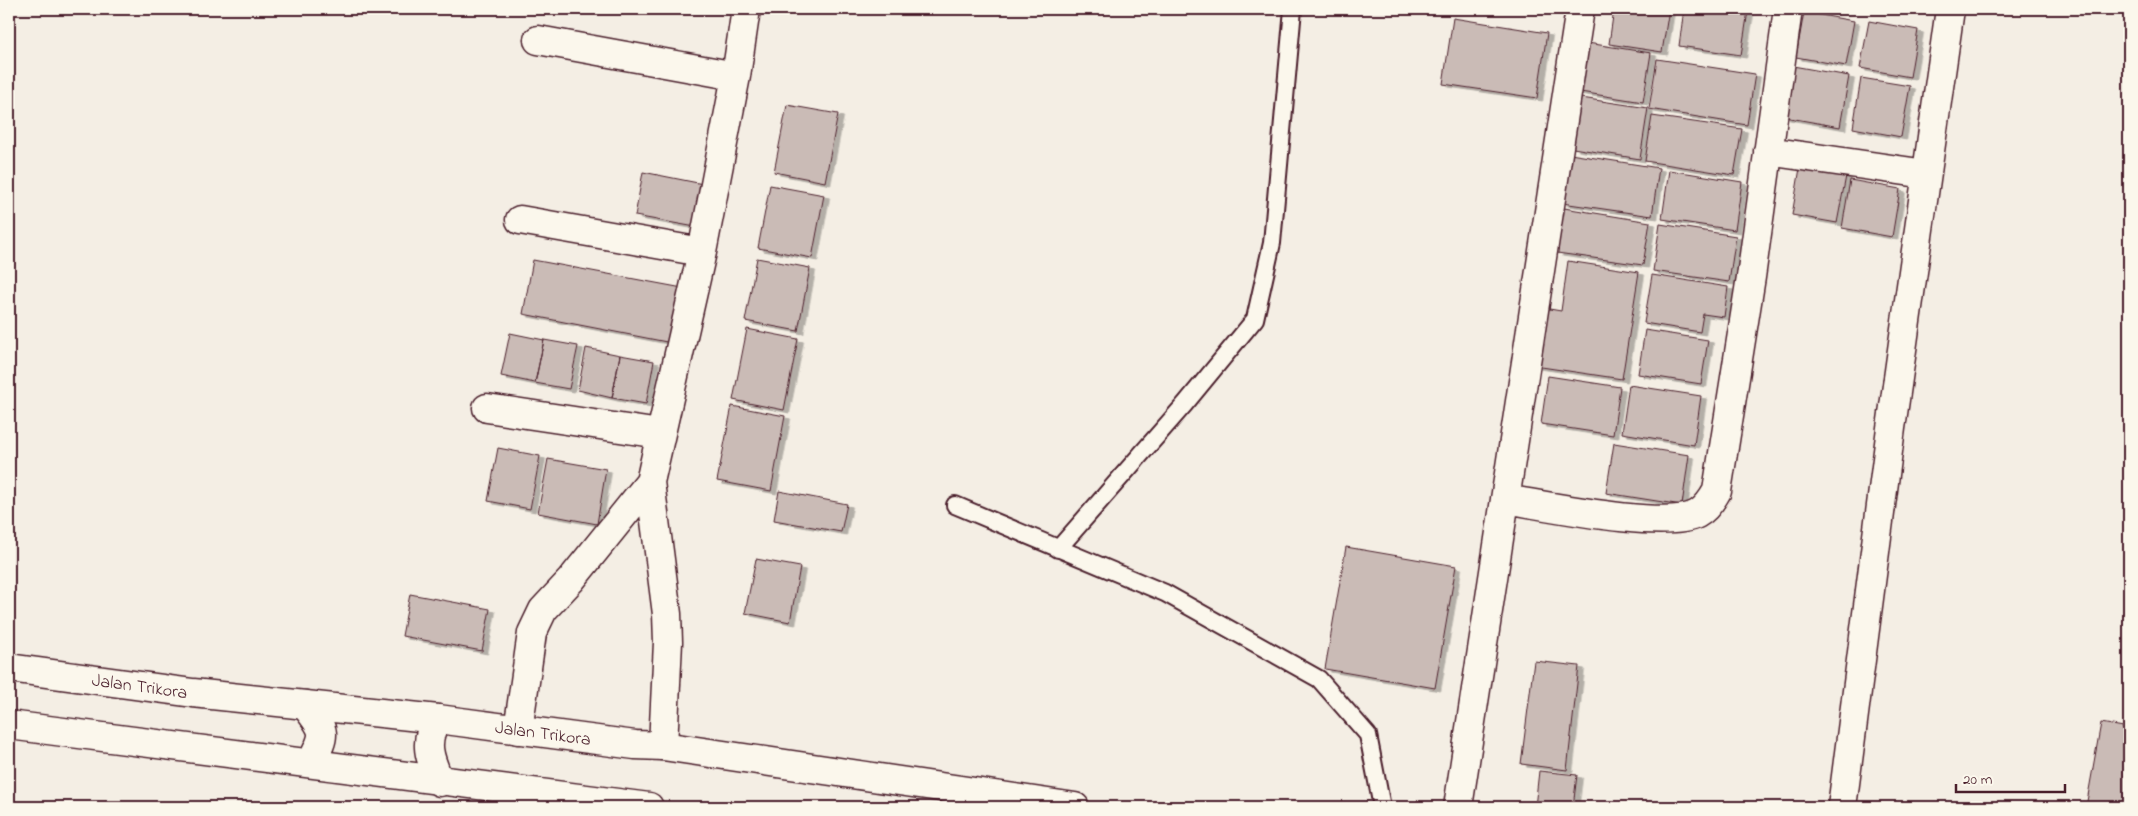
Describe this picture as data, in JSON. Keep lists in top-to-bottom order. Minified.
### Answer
{"streets":{"street":["Jalan Trikora"]},"scale_bar":"20 m"}
